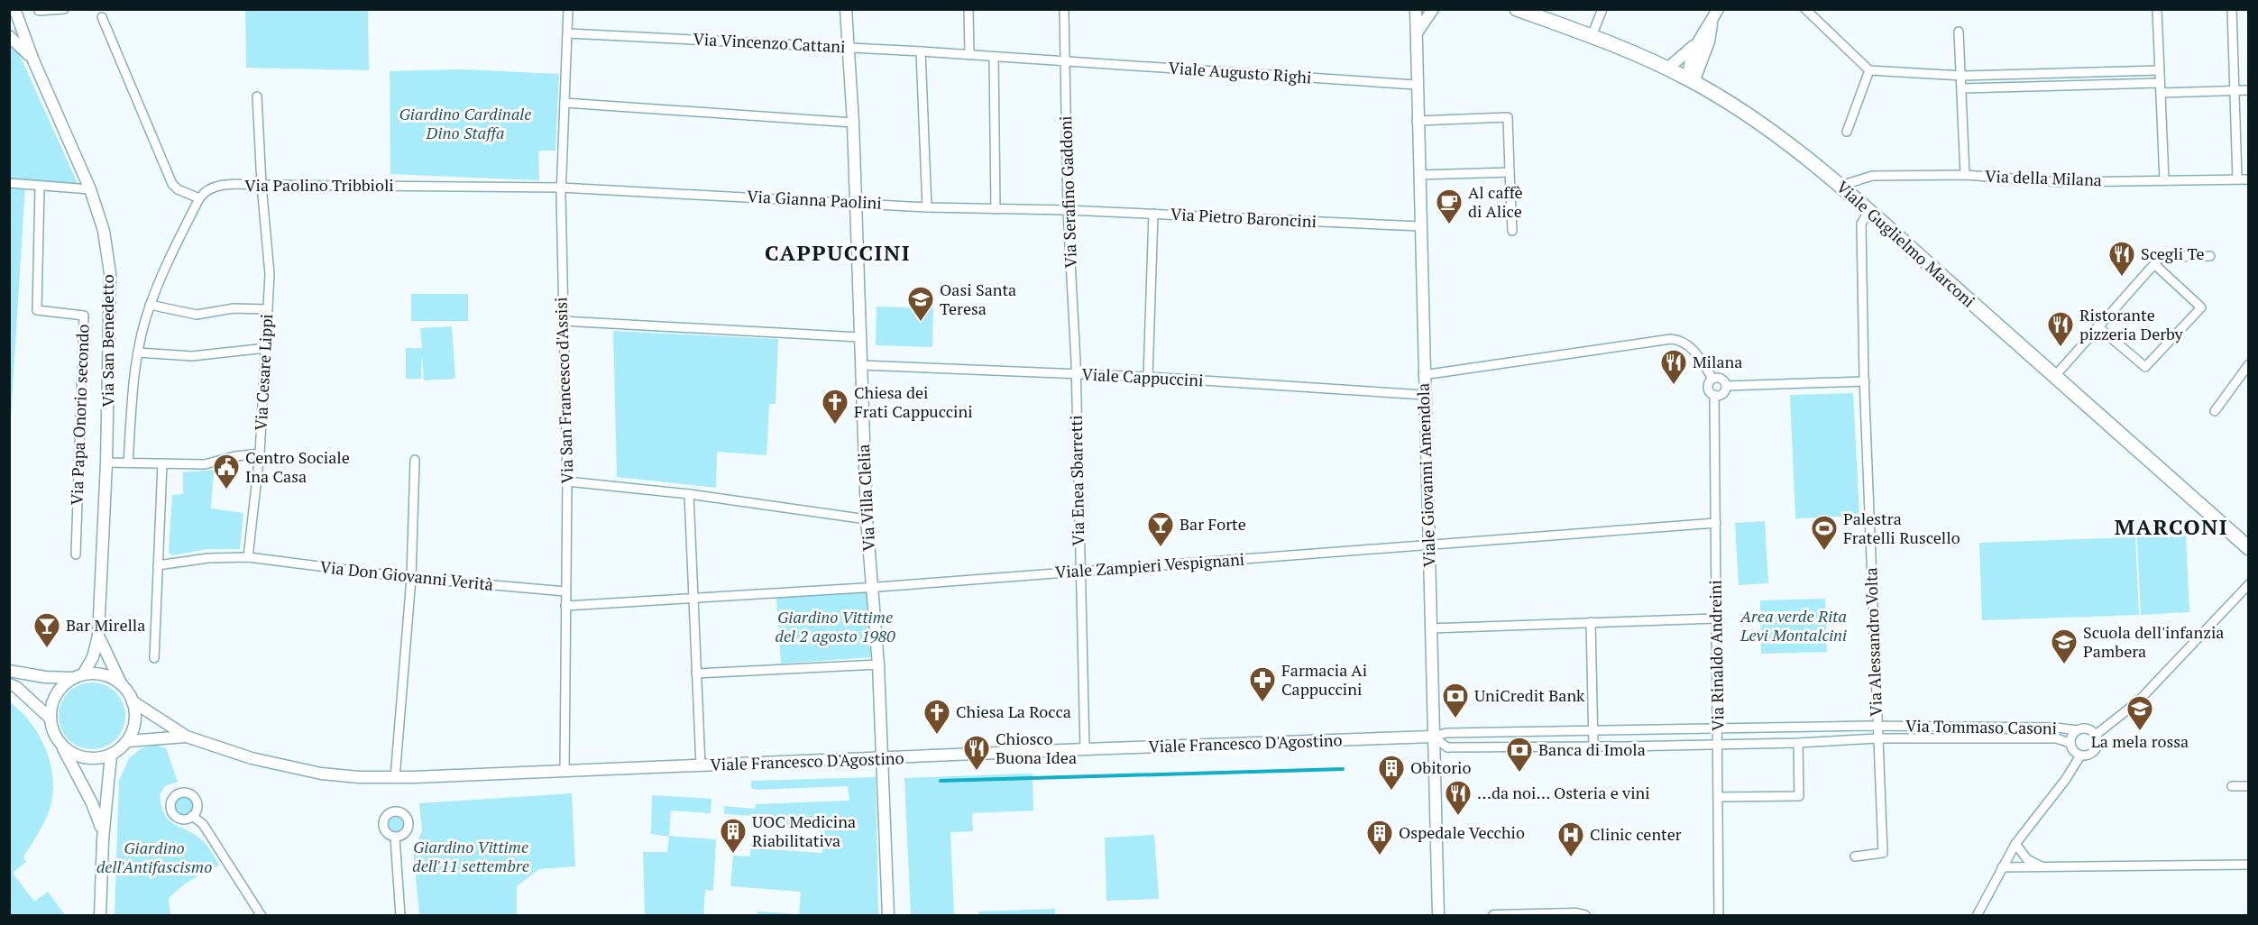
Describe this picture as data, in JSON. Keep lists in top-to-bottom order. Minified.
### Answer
{"streets":{"main road":["Viale Guglielmo Marconi"],"street":["Via Vincenzo Cattani","Viale Augusto Righi","Via della Milana","Via Paolino Tribbioli","Via Serafino Gaddoni","Via Gianna Paolini","Via Pietro Baroncini","Via San Benedetto","Via Cesare Lippi","Viale Cappuccini","Via San Francesco d'Assisi","Via Papa Onorio secondo","Viale Giovanni Amendola","Via Enea Sbarretti","Via Villa Clelia","Viale Zampieri Vespignani","Via Don Giovanni Verità","Via Alessandro Volta","Via Rinaldo Andreini","Via Tommaso Casoni","Viale Francesco D'Agostino"]},"crossings":[["Via Vincenzo Cattani","Viale Augusto Righi"],["Via Vincenzo Cattani","Via Serafino Gaddoni"],["Via Vincenzo Cattani","Via San Francesco d'Assisi"],["Via Vincenzo Cattani","Via Villa Clelia"],["Viale Augusto Righi","Via Serafino Gaddoni"],["Viale Augusto Righi","Viale Giovanni Amendola"],["Via della Milana","Viale Guglielmo Marconi"],["Via Paolino Tribbioli","Via Gianna Paolini"],["Via Paolino Tribbioli","Via Cesare Lippi"],["Via Paolino Tribbioli","Via San Francesco d'Assisi"],["Via Serafino Gaddoni","Via Gianna Paolini"],["Via Serafino Gaddoni","Via Pietro Baroncini"],["Via Serafino Gaddoni","Viale Cappuccini"],["Via Serafino Gaddoni","Via Enea Sbarretti"],["Via Gianna Paolini","Via Pietro Baroncini"],["Via Gianna Paolini","Via San Francesco d'Assisi"],["Via Gianna Paolini","Via Villa Clelia"],["Via Pietro Baroncini","Viale Giovanni Amendola"],["Viale Guglielmo Marconi","Via Alessandro Volta"],["Via San Benedetto","Viale Francesco D'Agostino"],["Via Cesare Lippi","Via Don Giovanni Verità"],["Viale Cappuccini","Viale Giovanni Amendola"],["Viale Cappuccini","Via Enea Sbarretti"],["Viale Cappuccini","Via Villa Clelia"],["Via San Francesco d'Assisi","Viale Zampieri Vespignani"],["Via San Francesco d'Assisi","Via Don Giovanni Verità"],["Via San Francesco d'Assisi","Viale Francesco D'Agostino"],["Viale Giovanni Amendola","Viale Zampieri Vespignani"],["Viale Giovanni Amendola","Via Tommaso Casoni"],["Viale Giovanni Amendola","Viale Francesco D'Agostino"],["Via Enea Sbarretti","Viale Zampieri Vespignani"],["Via Enea Sbarretti","Viale Francesco D'Agostino"],["Via Villa Clelia","Viale Zampieri Vespignani"],["Via Villa Clelia","Viale Francesco D'Agostino"],["Viale Zampieri Vespignani","Via Rinaldo Andreini"],["Via Alessandro Volta","Via Tommaso Casoni"],["Via Rinaldo Andreini","Via Tommaso Casoni"],["Via Tommaso Casoni","Viale Francesco D'Agostino"]],"districts":["CAPPUCCINI","MARCONI"],"parks":["Giardino Cardinale Dino Staffa","Area verde Rita Levi Montalcini","Giardino Vittime del 2 agosto 1980","Giardino Vittime dell'11 settembre","Giardino dell'Antifascismo"],"places":{"cafe":["Al caffè di Alice"],"restaurant":["Scegli Te","Ristorante pizzeria Derby","Milana","Chiosco Buona Idea","…da noi… Osteria e vini"],"school or university":["Oasi Santa Teresa","Scuola dell'infanzia Pambera","La mela rossa"],"church":["Chiesa dei Frati Cappuccini","Chiesa La Rocca"],"public building":["Centro Sociale Ina Casa"],"bar":["Bar Forte","Bar Mirella"],"sports":["Palestra Fratelli Ruscello"],"pharmacy":["Farmacia Ai Cappuccini"],"bank":["UniCredit Bank","Banca di Imola"],"building":["Obitorio","UOC Medicina Riabilitativa","Ospedale Vecchio"],"hospital":["Clinic center"]}}
